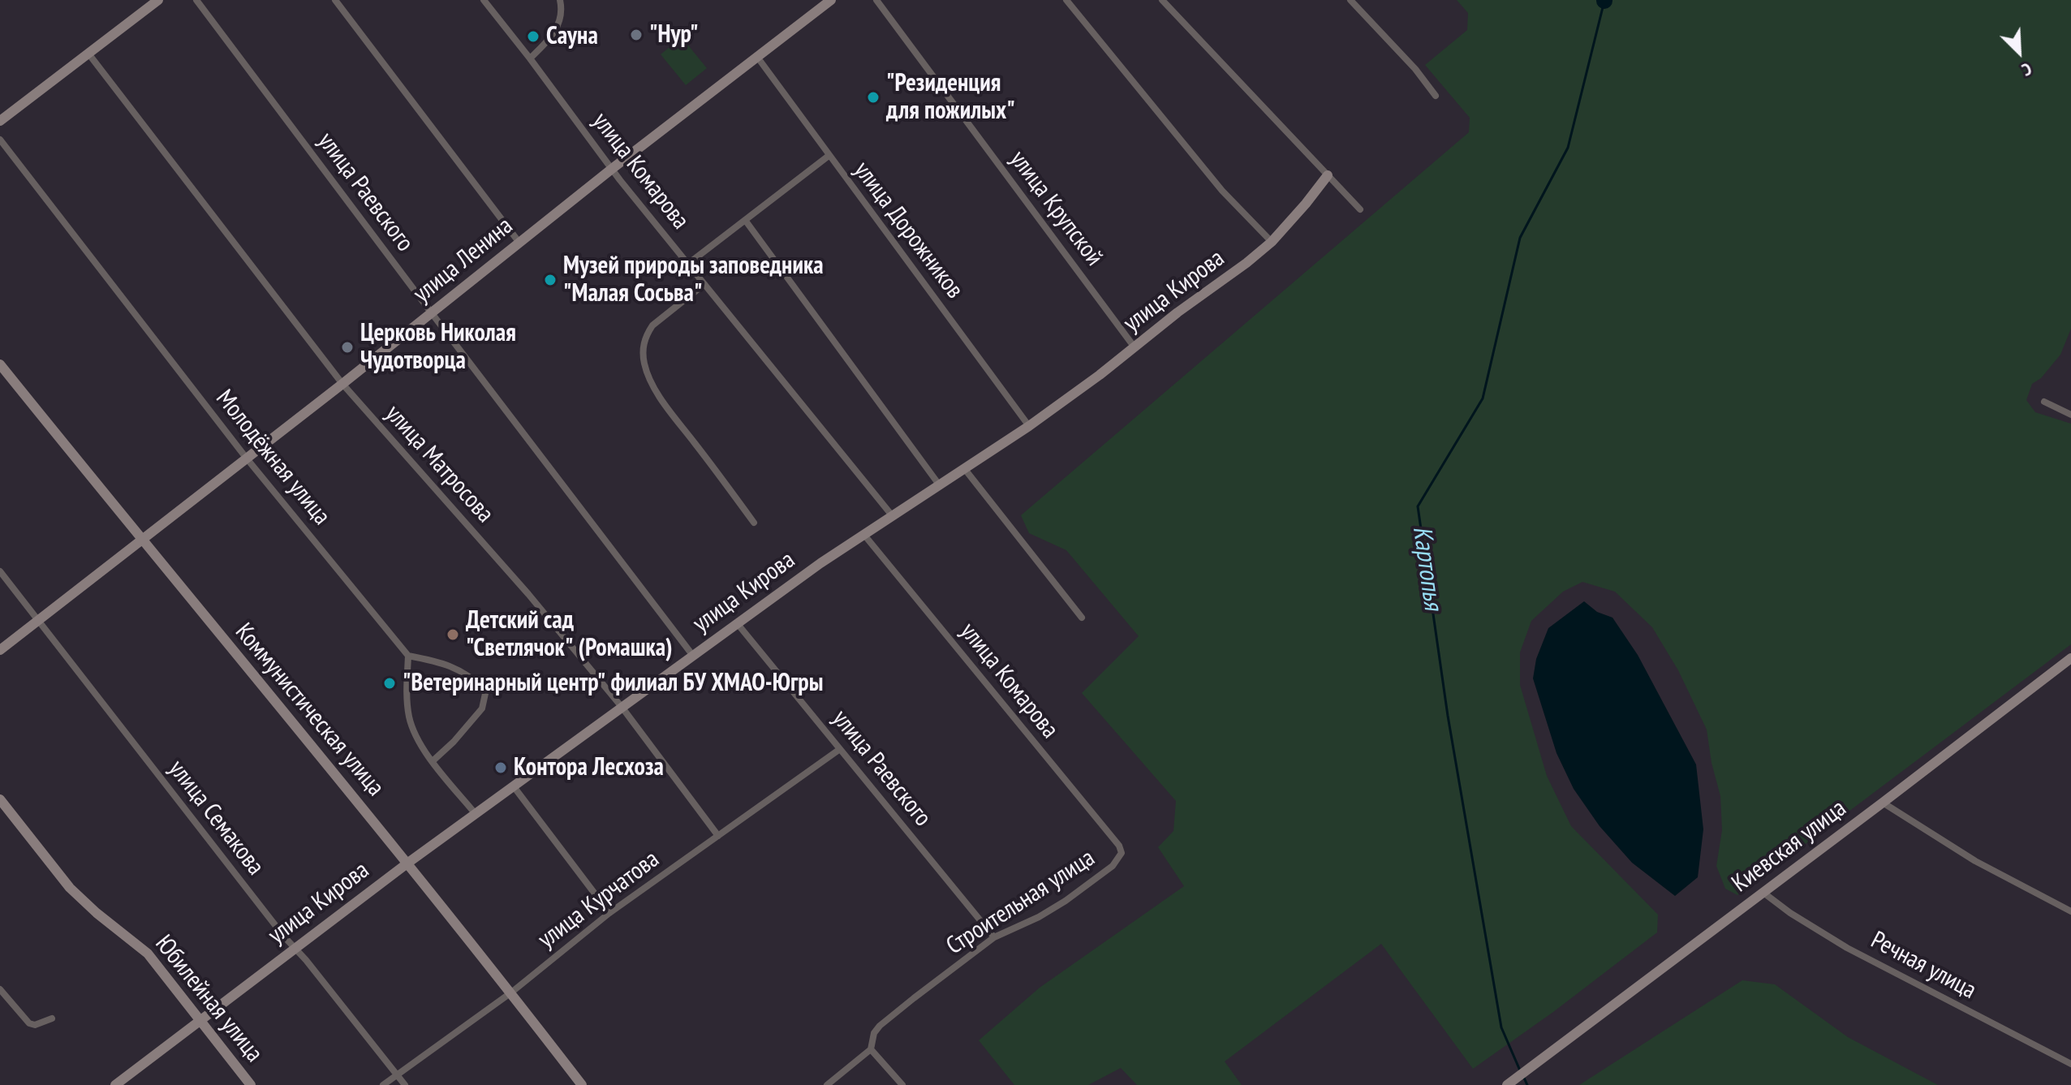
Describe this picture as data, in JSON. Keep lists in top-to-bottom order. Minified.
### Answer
{"streets":{"street":["улица Комарова","улица Раевского","улица Крупской","улица Дорожников","улица Ленина","улица Кирова","Молодёжная улица","улица Матросова","Коммунистическая улица","улица Семакова","Киевская улица","улица Курчатова","Строительная улица","Речная улица","Юбилейная улица"]},"crossings":[["улица Комарова","улица Ленина"],["улица Комарова","улица Кирова"],["улица Комарова","Строительная улица"],["улица Раевского","улица Ленина"],["улица Раевского","улица Кирова"],["улица Раевского","улица Курчатова"],["улица Раевского","Строительная улица"],["улица Крупской","улица Кирова"],["улица Дорожников","улица Ленина"],["улица Дорожников","улица Кирова"],["улица Ленина","Молодёжная улица"],["улица Ленина","улица Матросова"],["улица Ленина","Коммунистическая улица"],["улица Ленина","улица Семакова"],["улица Кирова","улица Матросова"],["улица Кирова","Коммунистическая улица"],["улица Кирова","улица Семакова"],["улица Кирова","Юбилейная улица"],["улица Матросова","улица Курчатова"],["Коммунистическая улица","улица Курчатова"],["улица Семакова","улица Курчатова"],["Киевская улица","Речная улица"]],"water":["Картопья"],"places":["\"Нур\"","Сауна","\"Резиденция для пожилых\"","Музей природы заповедника \"Малая Сосьва\"","Церковь Николая Чудотворца","Детский сад \"Светлячок\" (Ромашка)","\"Ветеринарный центр\" филиал БУ ХМАО-Югры","Контора Лесхоза"],"north":"bottom right"}
